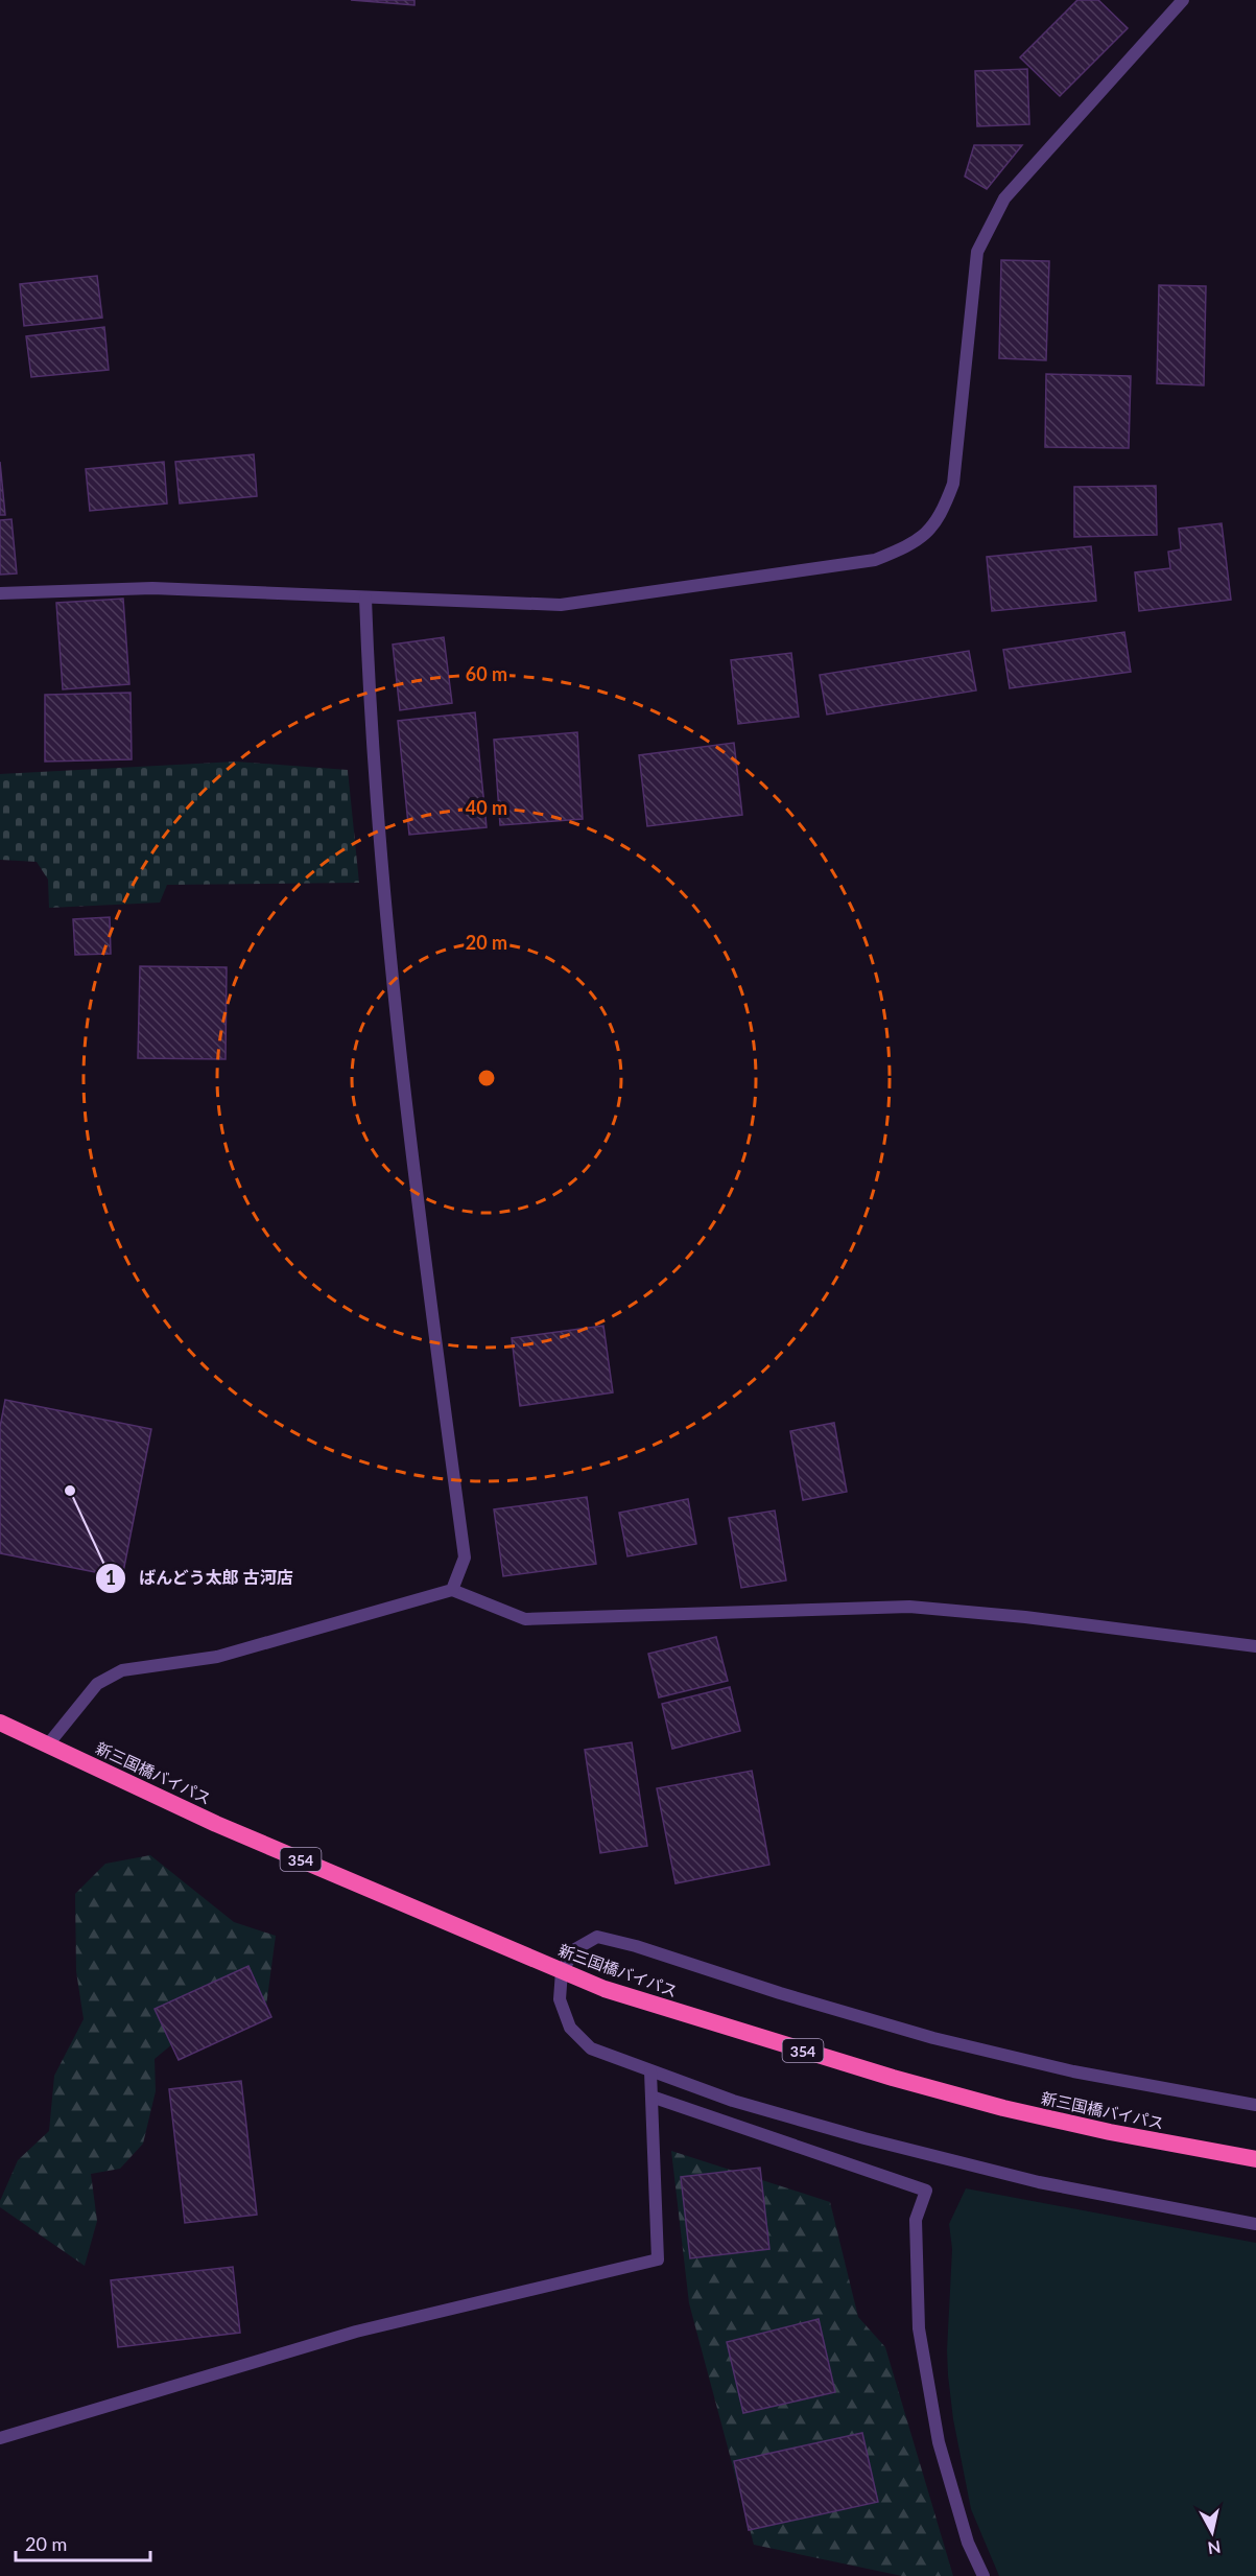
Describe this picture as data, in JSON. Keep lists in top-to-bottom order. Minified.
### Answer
{"streets":{"highway":["新三国橋バイパス","354"]},"places":["ばんどう太郎 古河店"],"scale_bar":"20 m","north":"bottom","rings":["60 m","40 m","20 m"]}
